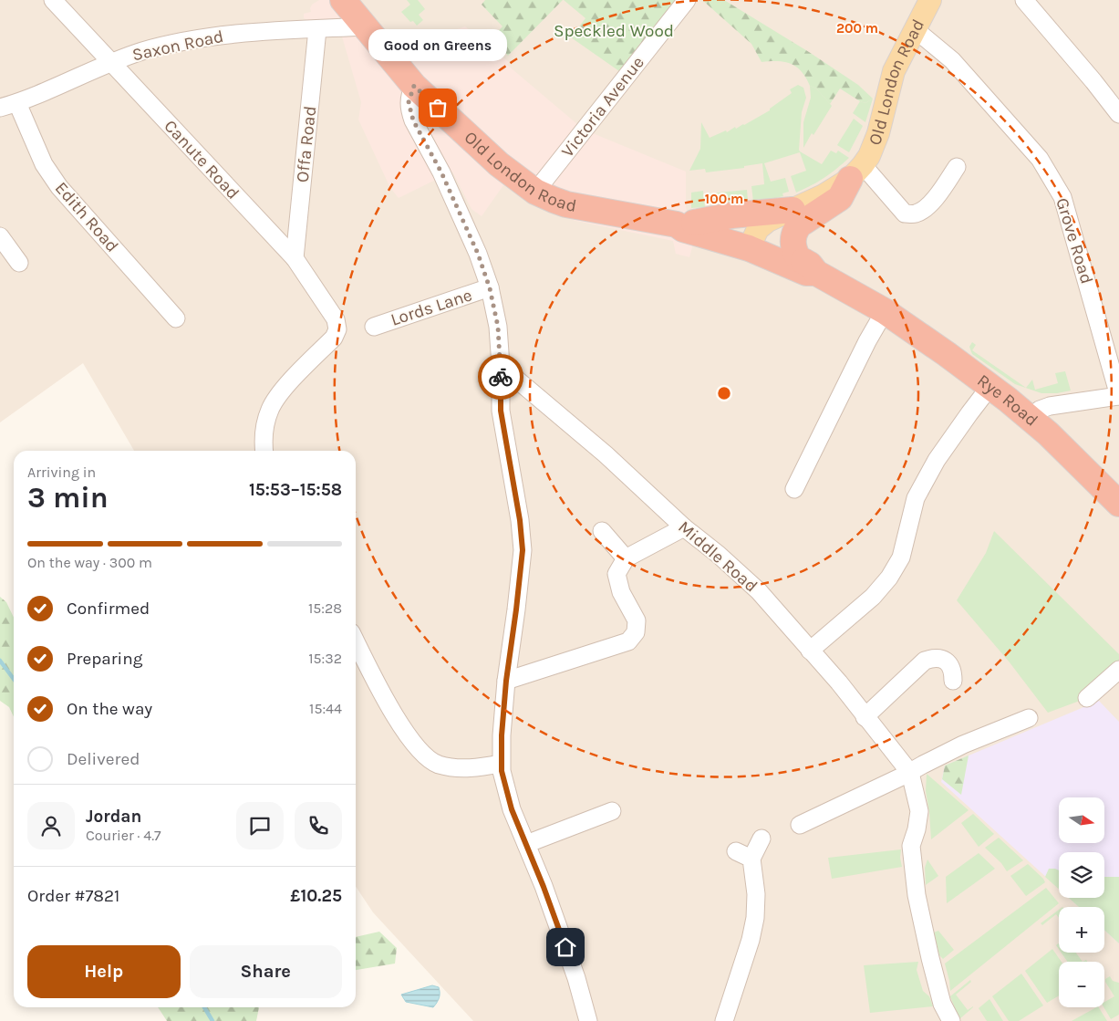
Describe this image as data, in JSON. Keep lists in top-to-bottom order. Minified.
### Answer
{"streets":{"highway":["Old London Road","Rye Road"],"street":["Saxon Road","Victoria Avenue","Offa Road","Canute Road","Edith Road","Grove Road","Lords Lane","Middle Road"]},"crossings":[["Saxon Road","Old London Road"],["Saxon Road","Offa Road"],["Saxon Road","Canute Road"],["Saxon Road","Edith Road"],["Old London Road","Victoria Avenue"],["Old London Road","Grove Road"],["Old London Road","Rye Road"],["Offa Road","Canute Road"]],"parks":["Speckled Wood"],"places":["Good on Greens"],"north":"right","page":{"bubble":"Good on Greens","heading":["3 min","Arriving in","15:53–15:58"],"panel":["Jordan","Courier · 4.7","Order #7821","£10.25"],"bar":"On the way · 300 m","list":[["Confirmed","15:28"],["Preparing","15:32"],["On the way","15:44"],"Delivered"],"map_buttons":["+","−"],"buttons":["Help","Share"]},"rings":["200 m","100 m"]}
